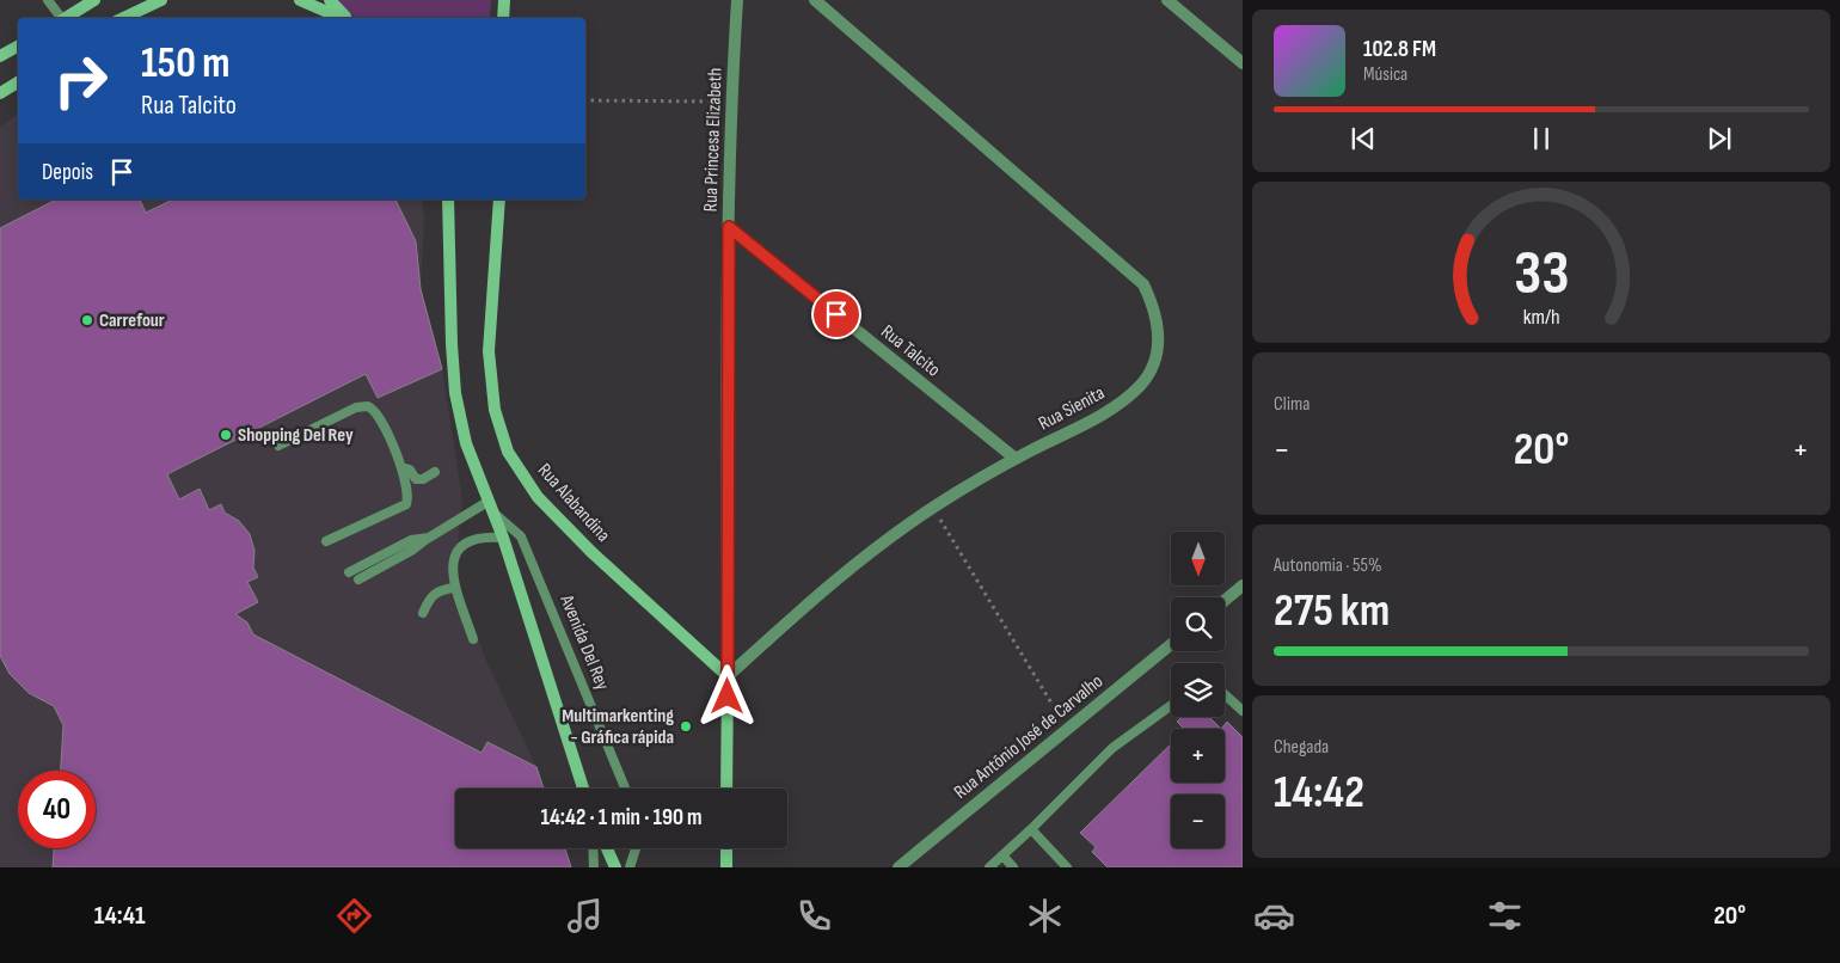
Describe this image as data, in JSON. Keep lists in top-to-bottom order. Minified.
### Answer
{"streets":{"street":["Rua Princesa Elizabeth","Rua Talcito","Rua Sienita","Rua Alabandina","Avenida Del Rey","Rua Antônio José de Carvalho"]},"crossings":[["Rua Princesa Elizabeth","Rua Talcito"],["Rua Princesa Elizabeth","Rua Sienita"],["Rua Princesa Elizabeth","Rua Alabandina"],["Rua Talcito","Rua Sienita"],["Rua Sienita","Rua Alabandina"]],"places":["Carrefour","Shopping Del Rey","Multimarkenting - Gráfica rápida"],"north":"bottom","page":{"turn":["150 m","Rua Talcito"],"song":["102.8 FM","Música"],"then":"Depois","tile":["Clima",["Autonomia · 55%","275 km"],["Chegada","14:42"]],"heat":["−","20°","+"],"map_buttons":["+","−"],"limit":"40","trip":"14:42 · 1 min · 190 m","tabs":["14:41","20°"],"gauge":["33","km/h"]}}
